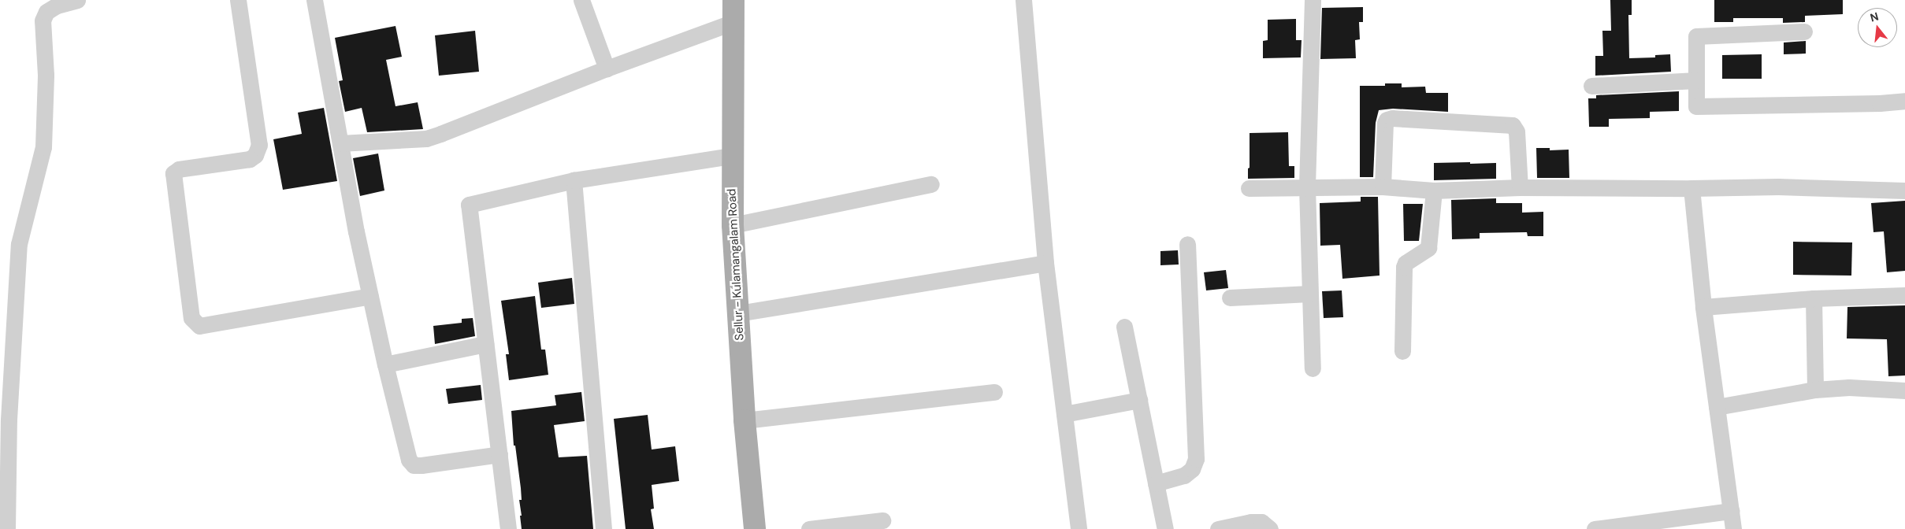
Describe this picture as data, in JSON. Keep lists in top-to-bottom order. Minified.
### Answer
{"streets":{"main road":["Sellur - Kulamangalam Road"]},"north":"top"}
